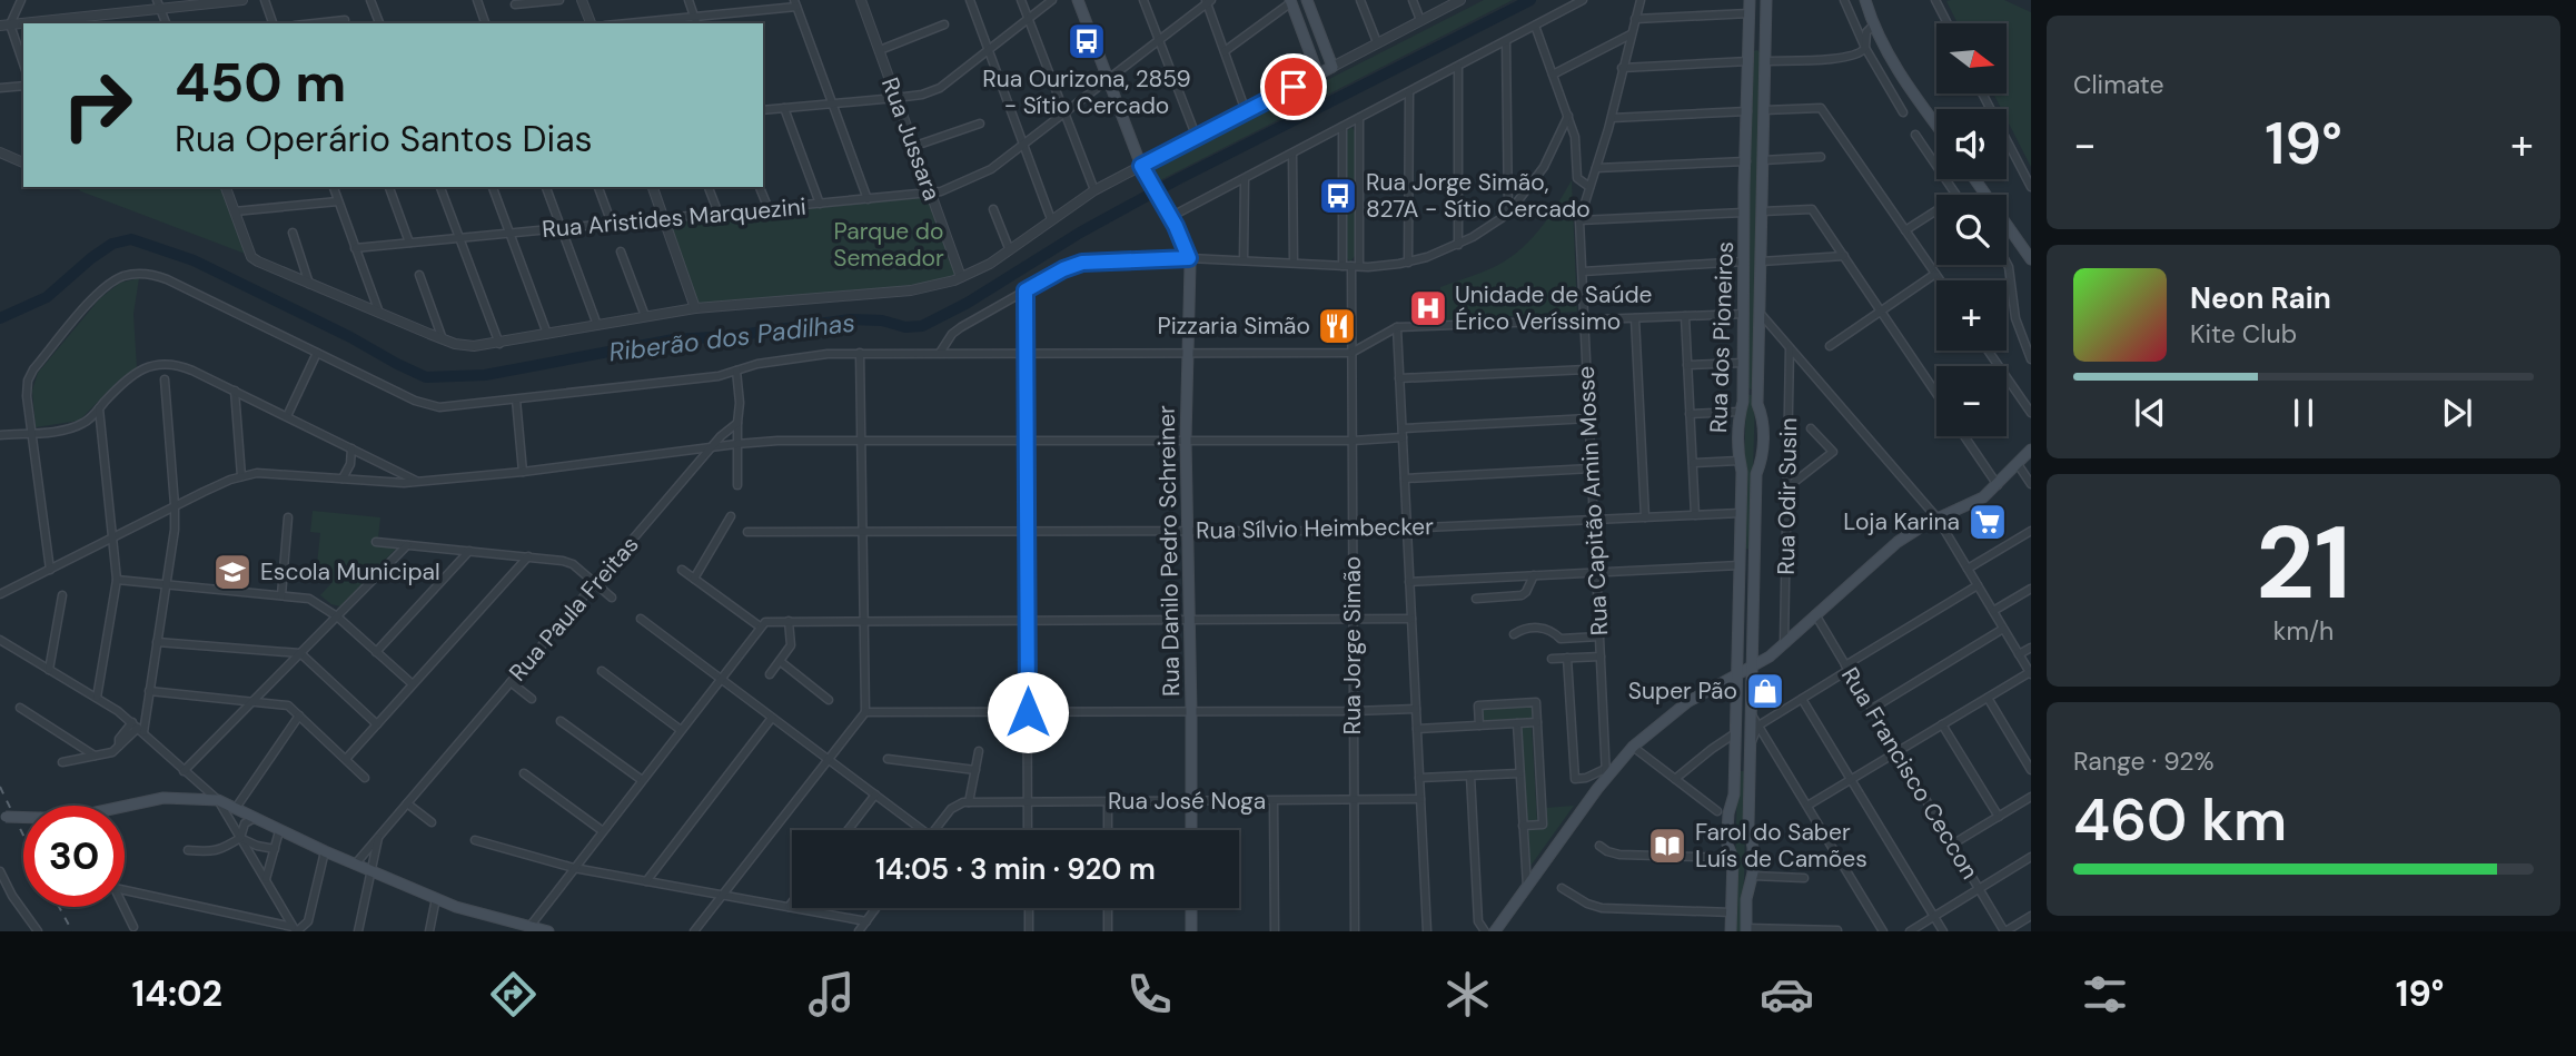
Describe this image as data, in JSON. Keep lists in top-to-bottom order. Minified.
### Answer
{"streets":{"main road":["Rua dos Pioneiros","Rua Danilo Pedro Schreiner"],"street":["Rua Jussara","Rua Aristides Marquezini","Rua Odir Susin","Rua Capitão Amin Mosse","Rua Sílvio Heimbecker","Rua Paula Freitas","Rua Jorge Simão","Rua Francisco Ceccon","Rua José Noga"]},"crossings":[["Rua Jussara","Rua Aristides Marquezini"],["Rua dos Pioneiros","Rua Sílvio Heimbecker"],["Rua Capitão Amin Mosse","Rua Sílvio Heimbecker"],["Rua Sílvio Heimbecker","Rua Danilo Pedro Schreiner"],["Rua Sílvio Heimbecker","Rua Jorge Simão"],["Rua Danilo Pedro Schreiner","Rua José Noga"],["Rua Jorge Simão","Rua José Noga"]],"water":["Riberão dos Padilhas"],"parks":["Parque do Semeador"],"places":{"bus stop":["Rua Ourizona, 2859 - Sítio Cercado","Rua Jorge Simão, 827A - Sítio Cercado"],"hospital":["Unidade de Saúde Érico Veríssimo"],"restaurant":["Pizzaria Simão"],"supermarket":["Loja Karina"],"school or university":["Escola Municipal"],"shop":["Super Pão"],"library":["Farol do Saber Luís de Camões"]},"north":"right","page":{"tile":["Climate",["21","km/h"],["Range · 92%","460 km"]],"map_buttons":["+","−"],"turn":["450 m","Rua Operário Santos Dias"],"heat":["−","19°","+"],"song":["Neon Rain","Kite Club"],"limit":"30","trip":"14:05 · 3 min · 920 m","tabs":["14:02","19°"]}}
